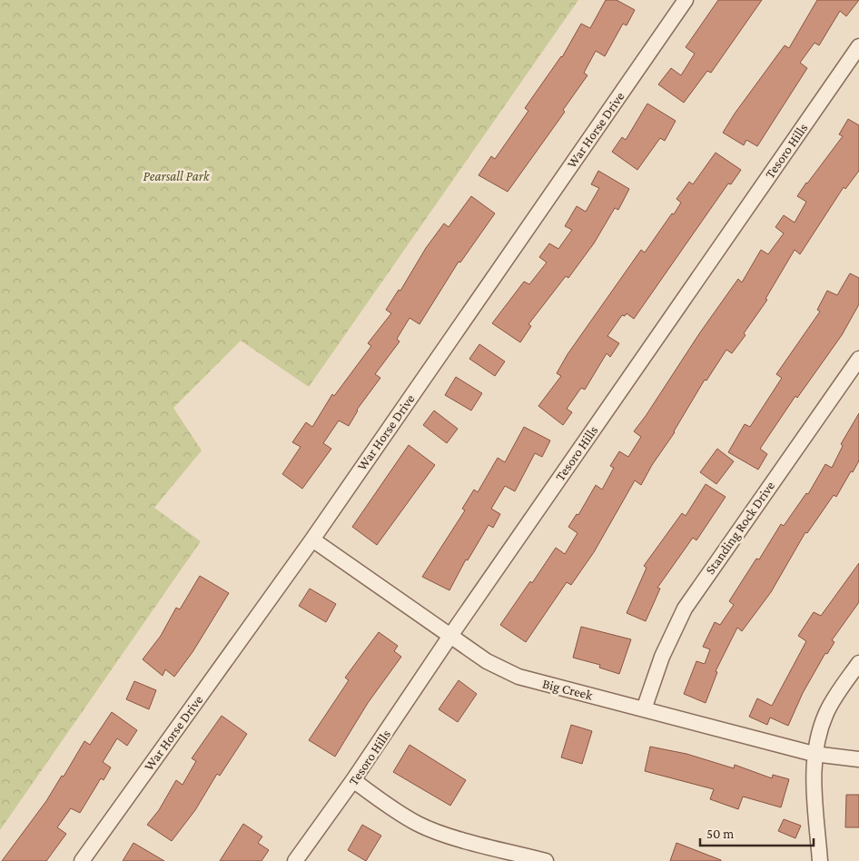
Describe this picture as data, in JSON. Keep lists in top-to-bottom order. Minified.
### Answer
{"streets":{"street":["War Horse Drive","Tesoro Hills","Standing Rock Drive","Big Creek"]},"crossings":[["War Horse Drive","Big Creek"],["Tesoro Hills","Big Creek"],["Standing Rock Drive","Big Creek"]],"parks":["Pearsall Park"],"scale_bar":"50 m"}
